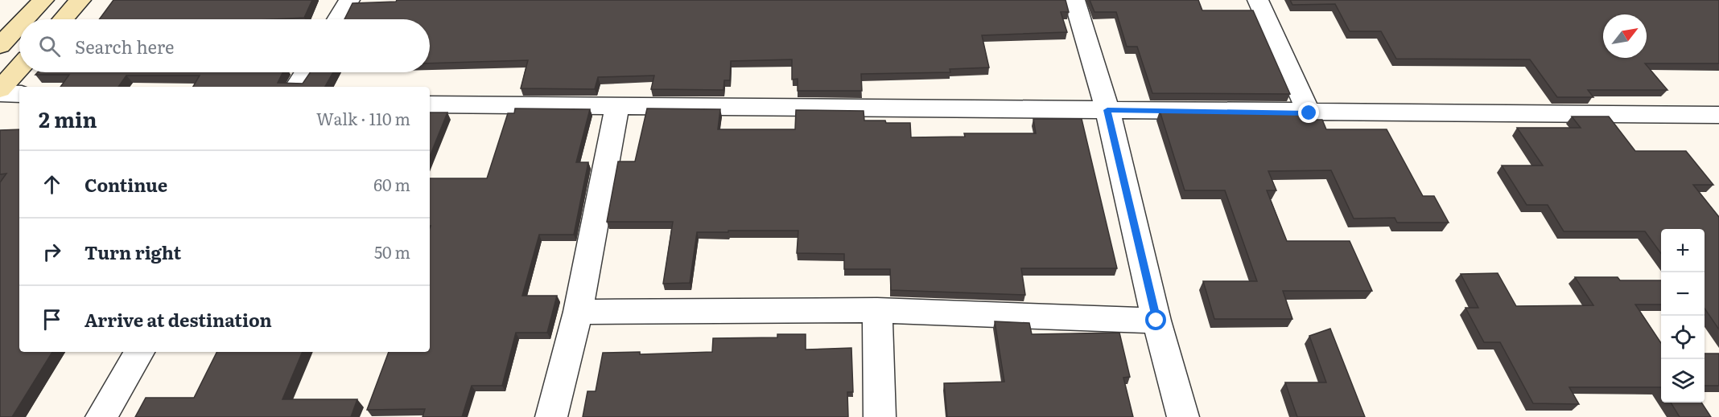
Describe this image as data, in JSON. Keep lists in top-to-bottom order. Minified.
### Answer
{"north":"top right","page":{"search":"Search here","heading":["2 min","Walk · 110 m"],"list":[["Continue","60 m"],["Turn right","50 m"],"Arrive at destination"],"map_buttons":["+","−"]}}
